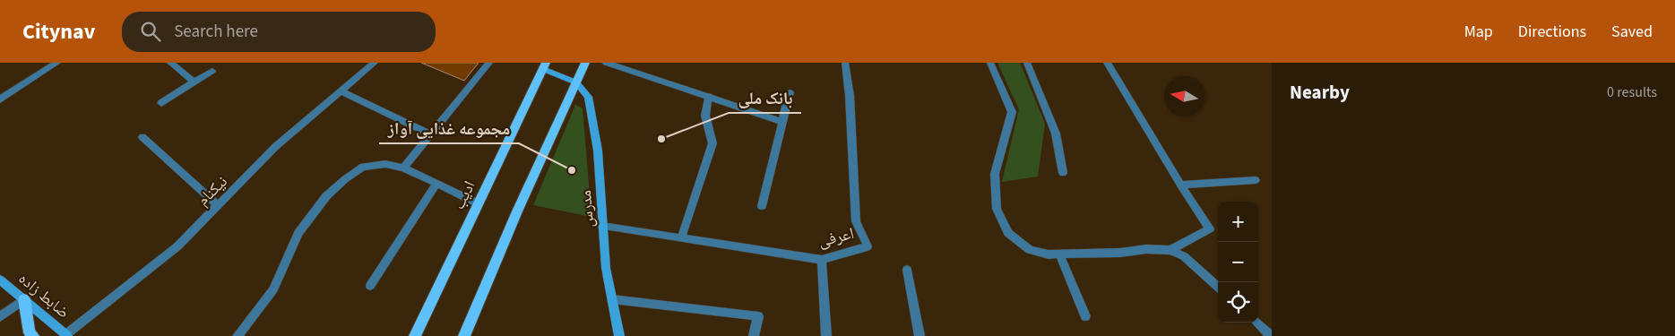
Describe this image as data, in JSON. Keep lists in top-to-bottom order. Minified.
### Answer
{"streets":{"main road":["ادیب","مدرس","ضابط زاده"],"street":["نیکنام","اعرفی"]},"crossings":[["نیکنام","ضابط زاده"],["مدرس","اعرفی"]],"places":["بانک ملی","مجموعه غذایی آواز"],"north":"left","page":{"header":"Citynav","search":"Search here","nav":["Map","Directions","Saved"],"heading":["Nearby","0 results"],"map_buttons":["+","−"]}}
